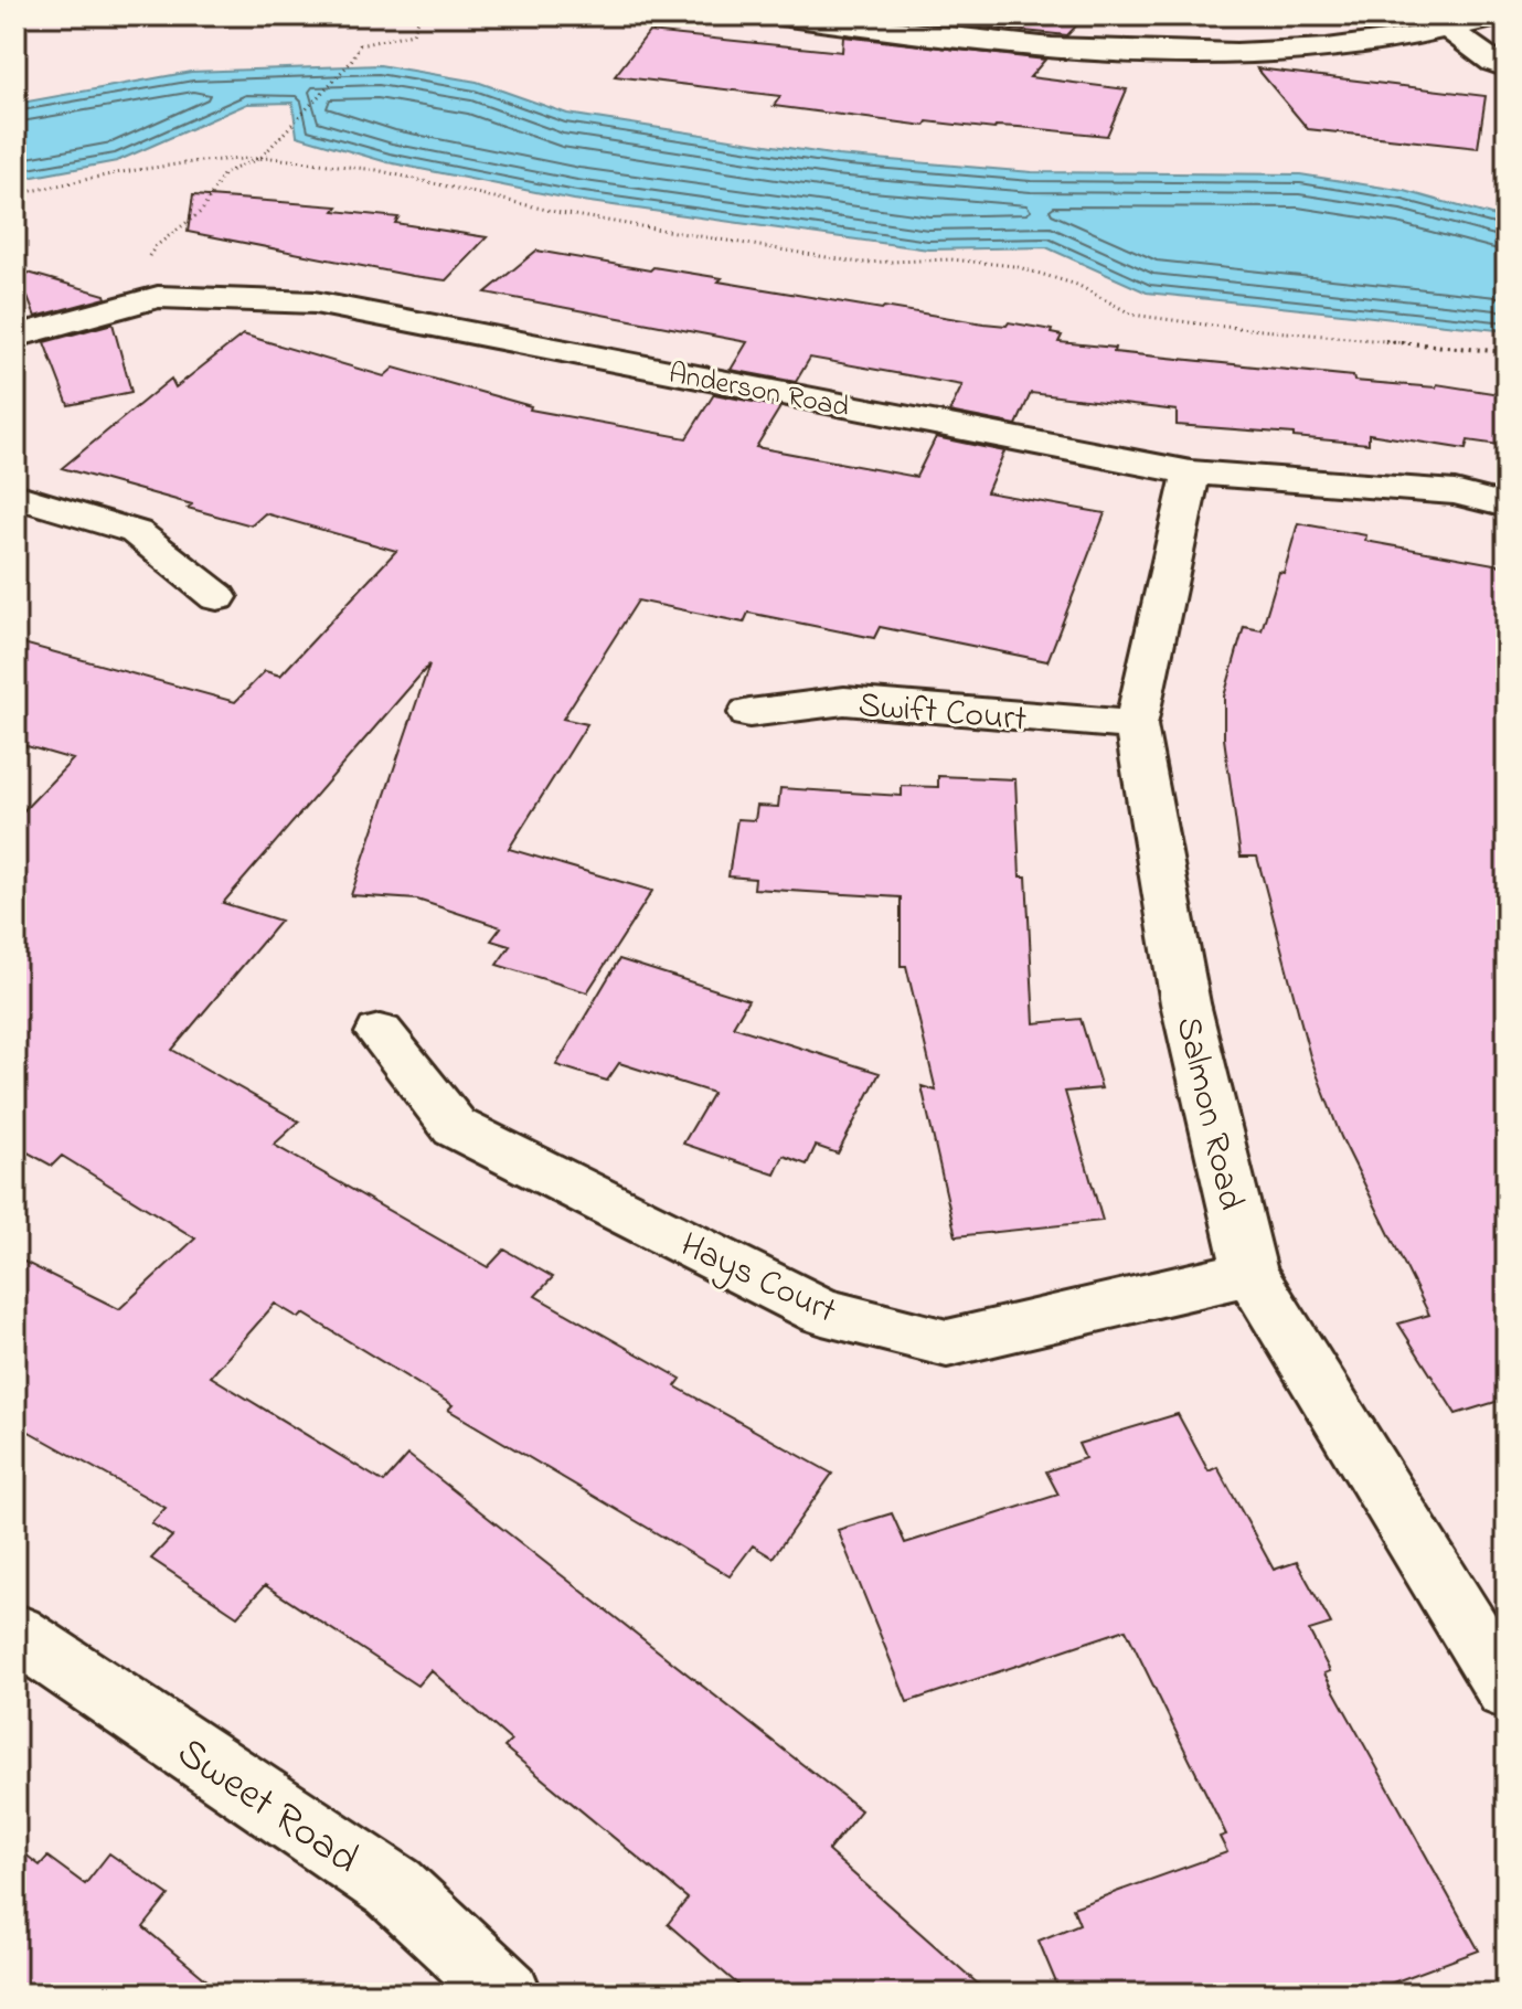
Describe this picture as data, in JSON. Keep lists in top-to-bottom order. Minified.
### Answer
{"streets":{"street":["Anderson Road","Swift Court","Salmon Road","Hays Court","Sweet Road"]},"crossings":[["Anderson Road","Salmon Road"],["Swift Court","Salmon Road"],["Salmon Road","Hays Court"]]}
